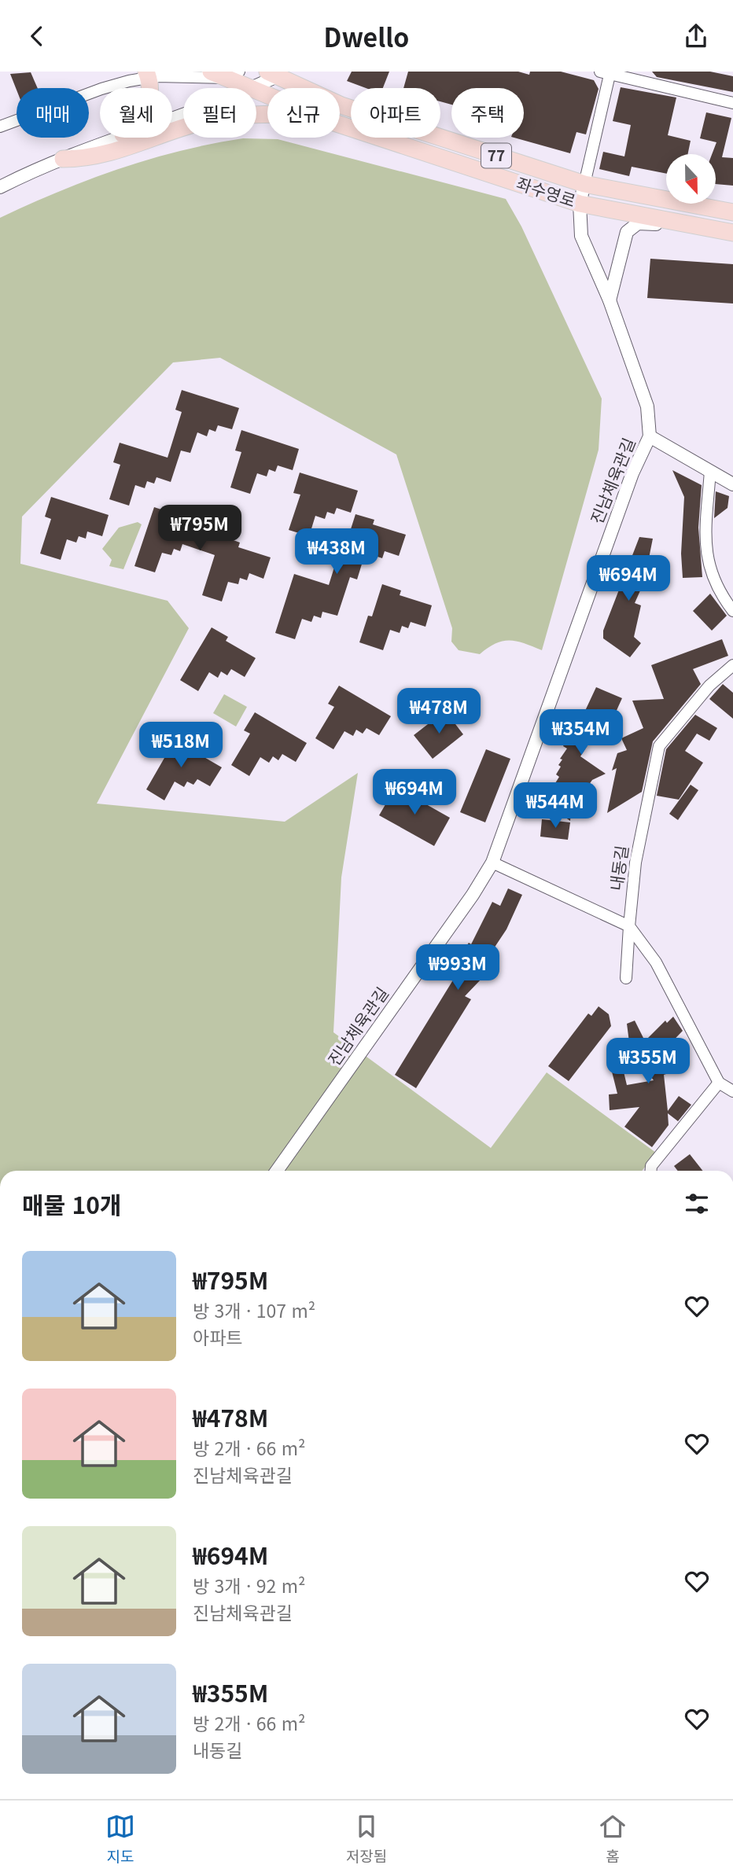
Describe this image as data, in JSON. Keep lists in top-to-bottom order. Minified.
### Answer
{"streets":{"main road":["77","좌수영로"],"street":["진남체육관길","내동길"]},"crossings":[["좌수영로","진남체육관길"]],"north":"bottom","page":{"header":"Dwello","chip":["매매","월세","필터","신규","아파트","주택"],"price":["₩795M","₩438M","₩694M","₩478M","₩354M","₩518M","₩694M","₩544M","₩993M","₩355M"],"heading":"매물 10개","list":[{"name":"₩795M","note":"방 3개 · 107 m² · 아파트"},{"name":"₩478M","note":"방 2개 · 66 m² · 진남체육관길"},{"name":"₩694M","note":"방 3개 · 92 m² · 진남체육관길"},{"name":"₩355M","note":"방 2개 · 66 m² · 내동길"}],"tabs":["지도","저장됨","홈"]}}
